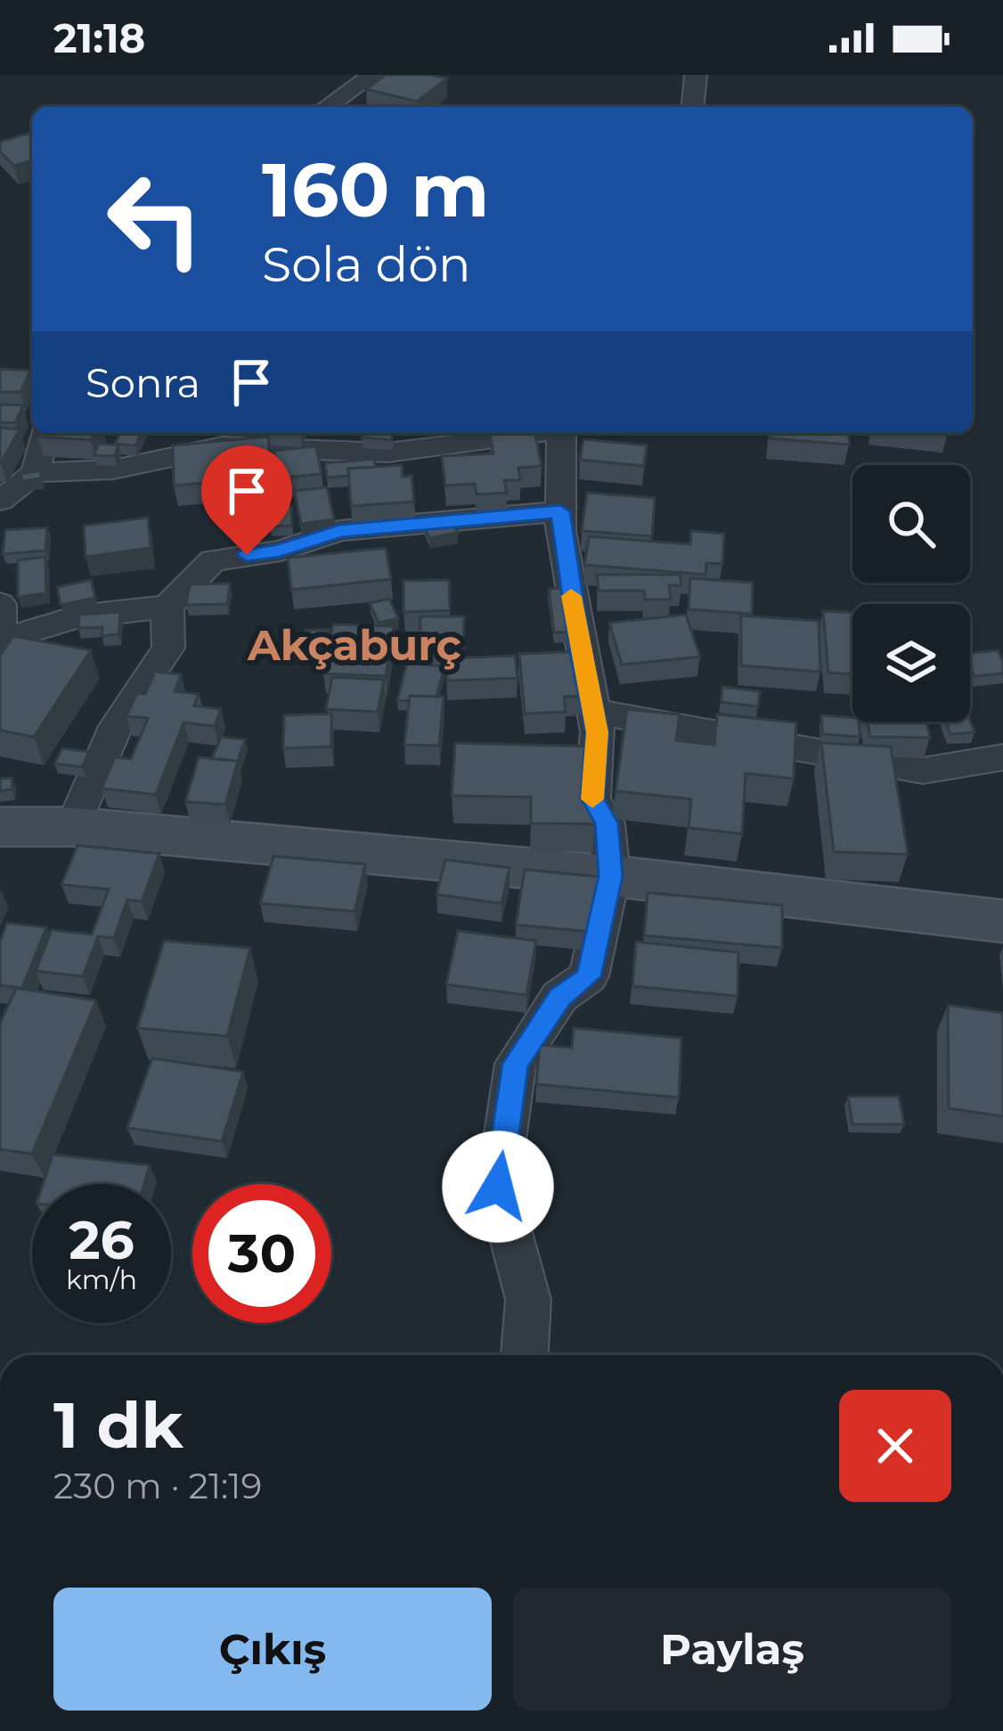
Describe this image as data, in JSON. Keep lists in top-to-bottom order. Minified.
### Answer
{"districts":["Akçaburç"],"page":{"status":"21:18","turn":["160 m","Sola dön"],"then":"Sonra","speed":"26 km/h","limit":"30","heading":["1 dk","230 m · 21:19"],"buttons":["Çıkış","Paylaş"]}}
